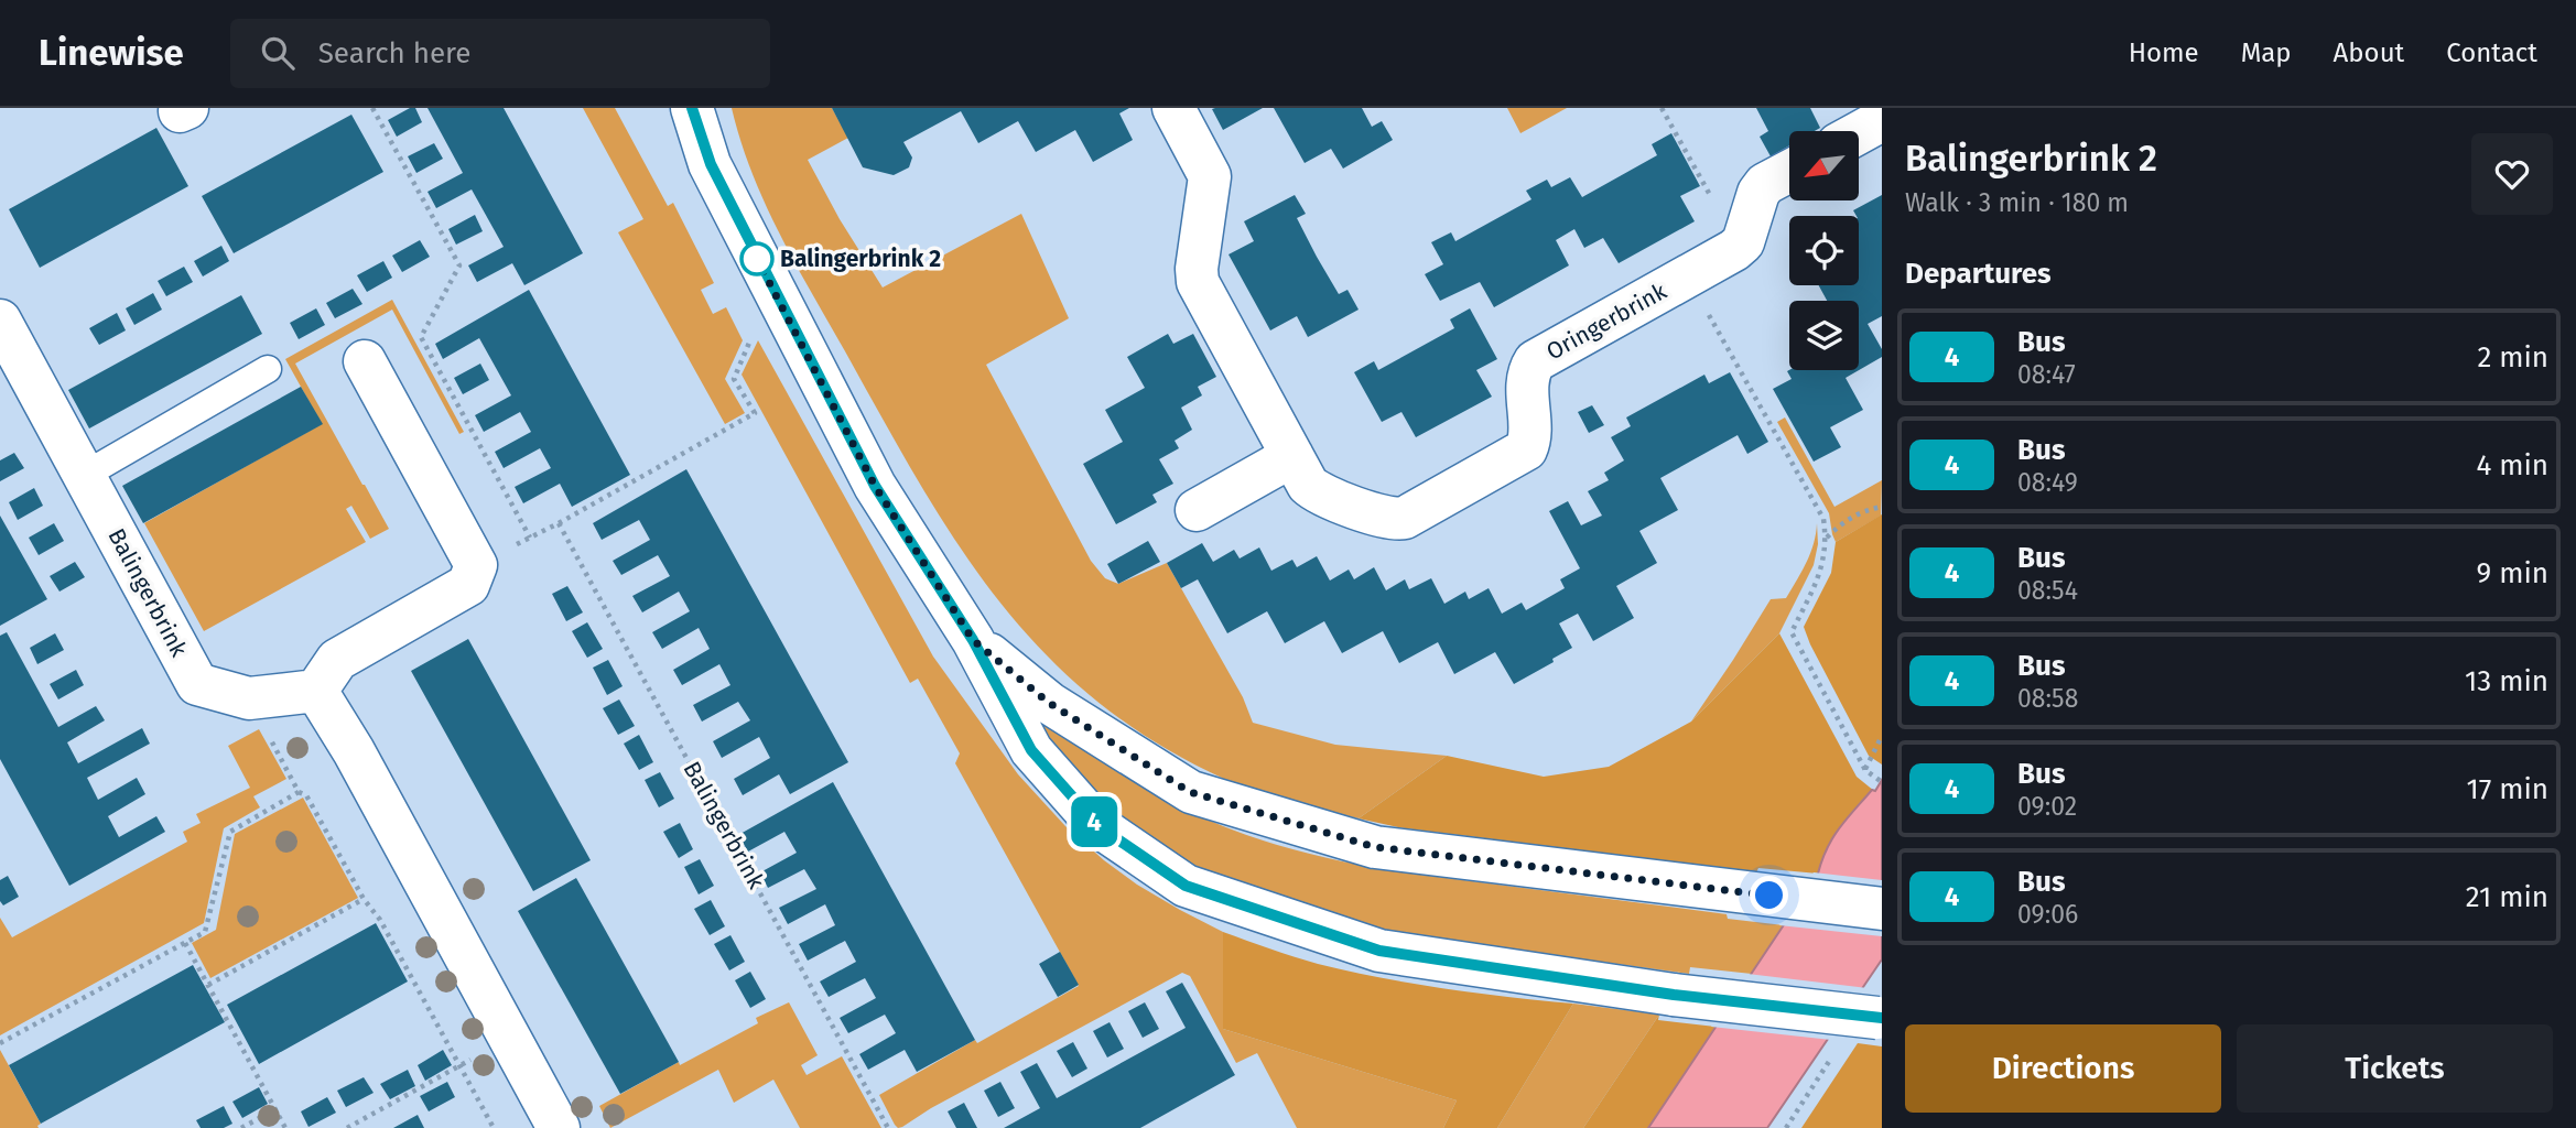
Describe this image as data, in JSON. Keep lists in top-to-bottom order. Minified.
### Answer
{"streets":{"street":["Oringerbrink","Balingerbrink"]},"places":["Balingerbrink 2"],"lines":["bus line 4"],"north":"bottom left","page":{"header":"Linewise","search":"Search here","nav":["Home","Map","About","Contact"],"on_map":"4","heading":[["Balingerbrink 2","Walk · 3 min · 180 m"],"Departures"],"list":[{"mark":"4","name":"Bus","note":"08:47","value":"2 min"},{"mark":"4","name":"Bus","note":"08:49","value":"4 min"},{"mark":"4","name":"Bus","note":"08:54","value":"9 min"},{"mark":"4","name":"Bus","note":"08:58","value":"13 min"},{"mark":"4","name":"Bus","note":"09:02","value":"17 min"},{"mark":"4","name":"Bus","note":"09:06","value":"21 min"}],"buttons":["Directions","Tickets"]}}
